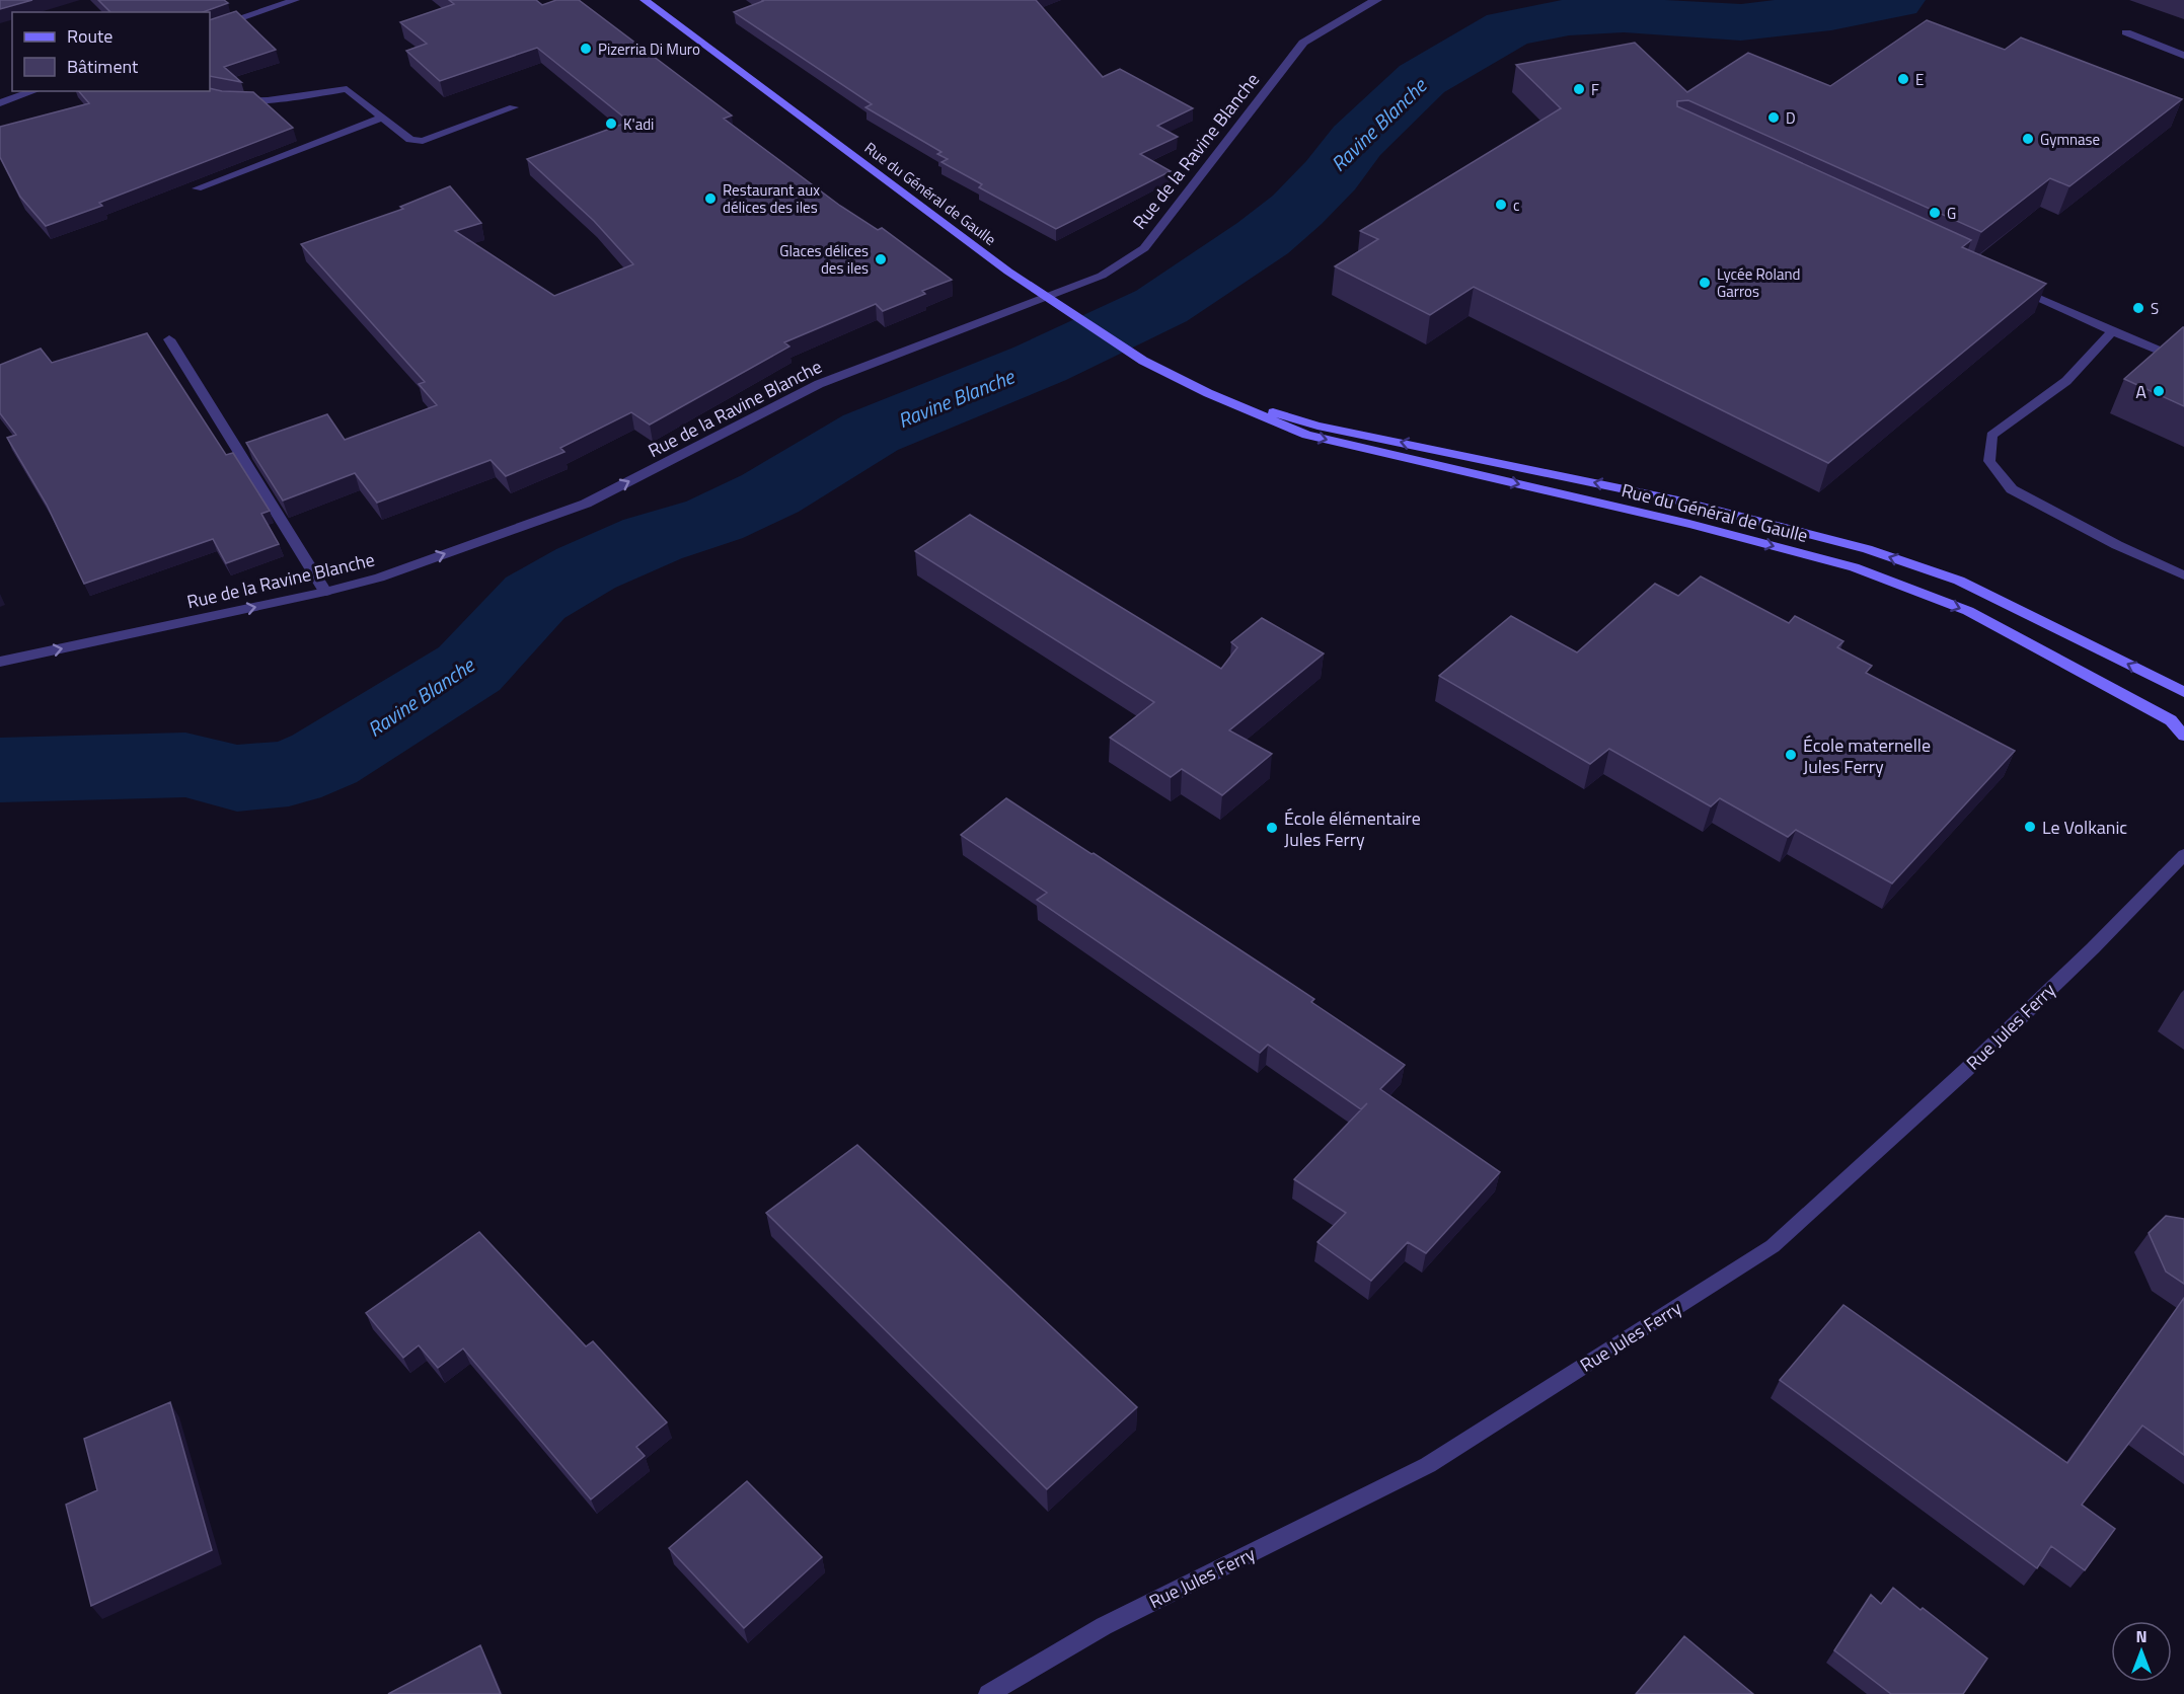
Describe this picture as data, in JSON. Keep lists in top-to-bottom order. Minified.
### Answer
{"streets":{"main road":["Rue du Général de Gaulle"],"street":["Rue de la Ravine Blanche","Rue Jules Ferry"]},"crossings":[["Rue de la Ravine Blanche","Rue du Général de Gaulle"]],"one_way":["Rue de la Ravine Blanche"],"water":["Ravine Blanche"],"places":["Pizerria Di Muro","E","F","D","K'adi","Gymnase","Restaurant aux délices des iles","c","G","Glaces délices des iles","Lycée Roland Garros","S","A","École maternelle Jules Ferry","Le Volkanic","École élémentaire Jules Ferry"],"legend":["Route","Bâtiment"],"north":"top"}
